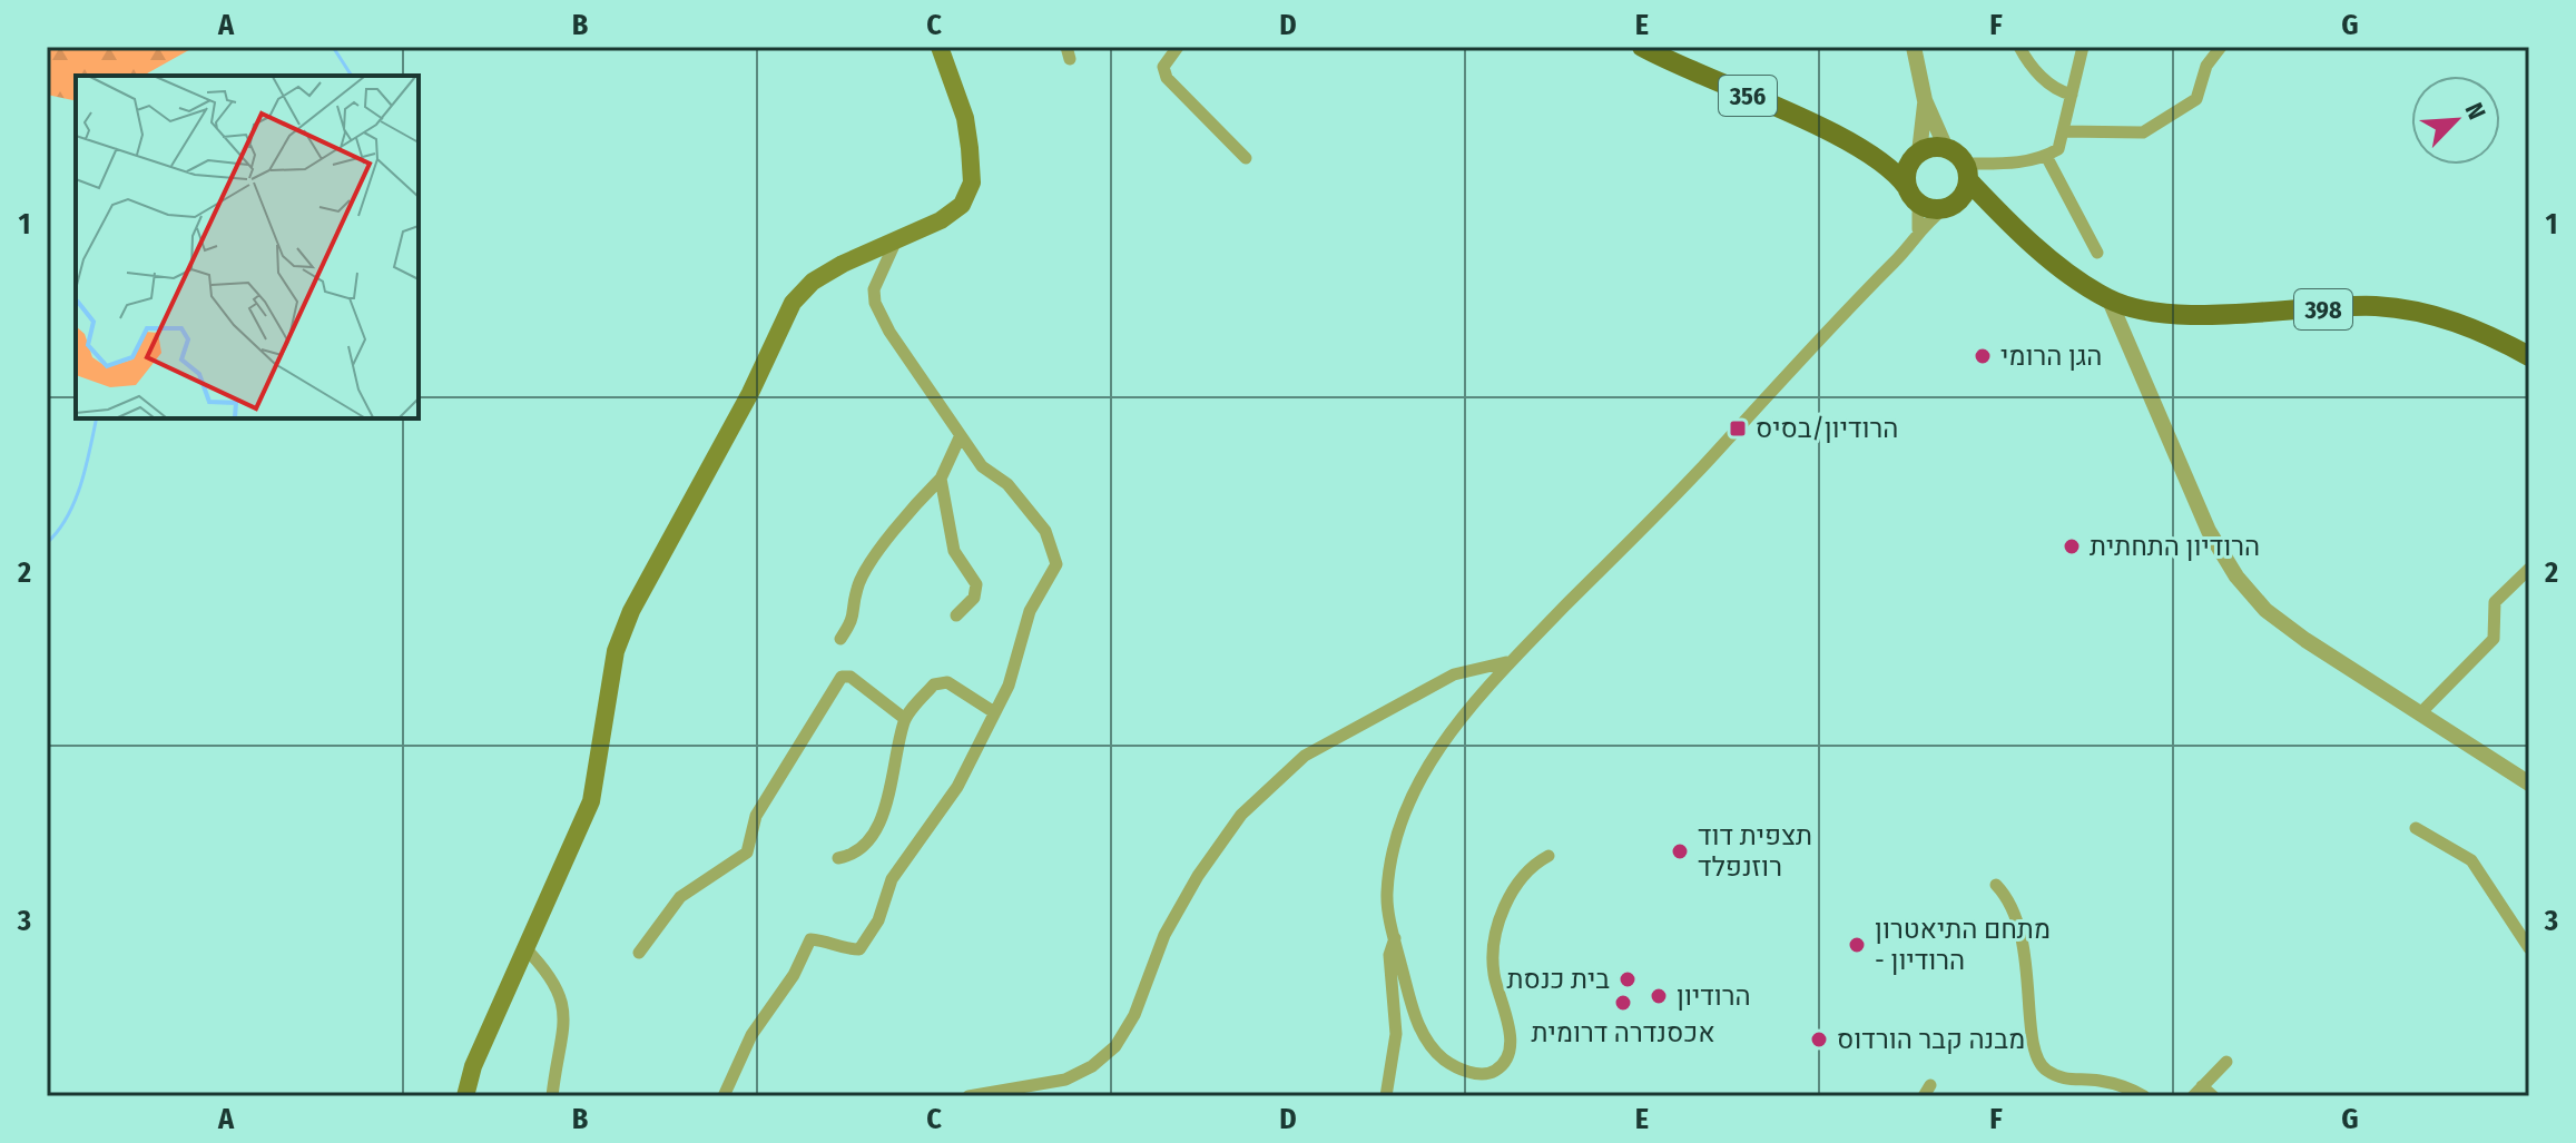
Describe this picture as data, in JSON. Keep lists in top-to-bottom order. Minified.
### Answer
{"streets":{"main road":["356","398"]},"crossings":[["356","398"]],"places":{"other":["הגן הרומי","הרודיון התחתית","תצפית דוד רוזנפלד","מתחם התיאטרון - הרודיון","בית כנסת","הרודיון","אכסנדרה דרומית","מבנה קבר הורדוס"],"transit":["הרודיון/בסיס"]},"north":"top right","grid":{"columns":["A","B","C","D","E","F","G"],"rows":["1","2","3"]}}
